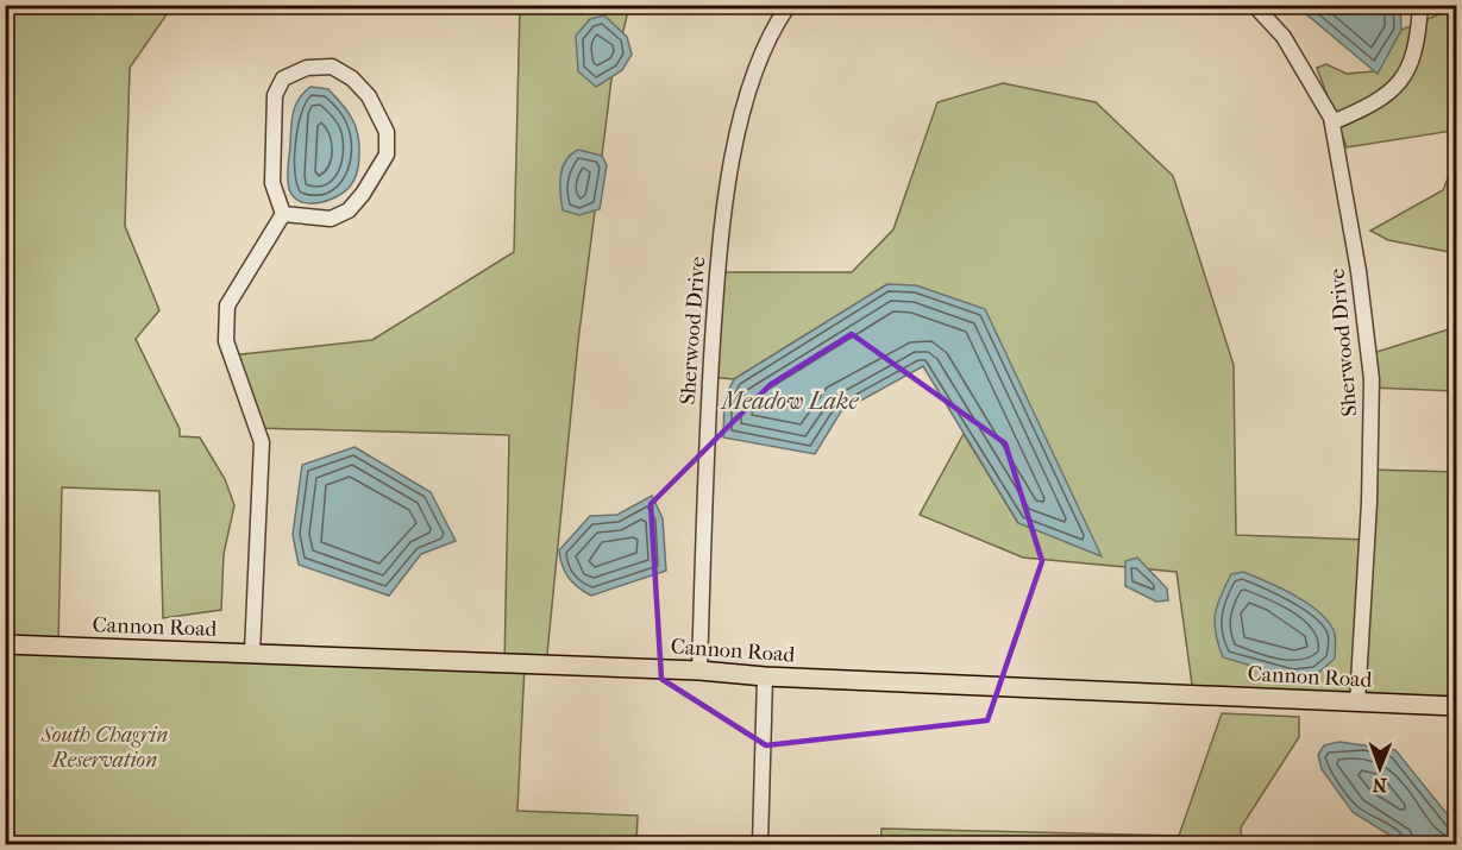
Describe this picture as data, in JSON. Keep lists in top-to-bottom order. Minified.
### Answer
{"streets":{"main road":["Cannon Road"],"street":["Sherwood Drive"]},"crossings":[["Sherwood Drive","Cannon Road"]],"water":["Meadow Lake"],"parks":["South Chagrin Reservation"],"north":"bottom"}
